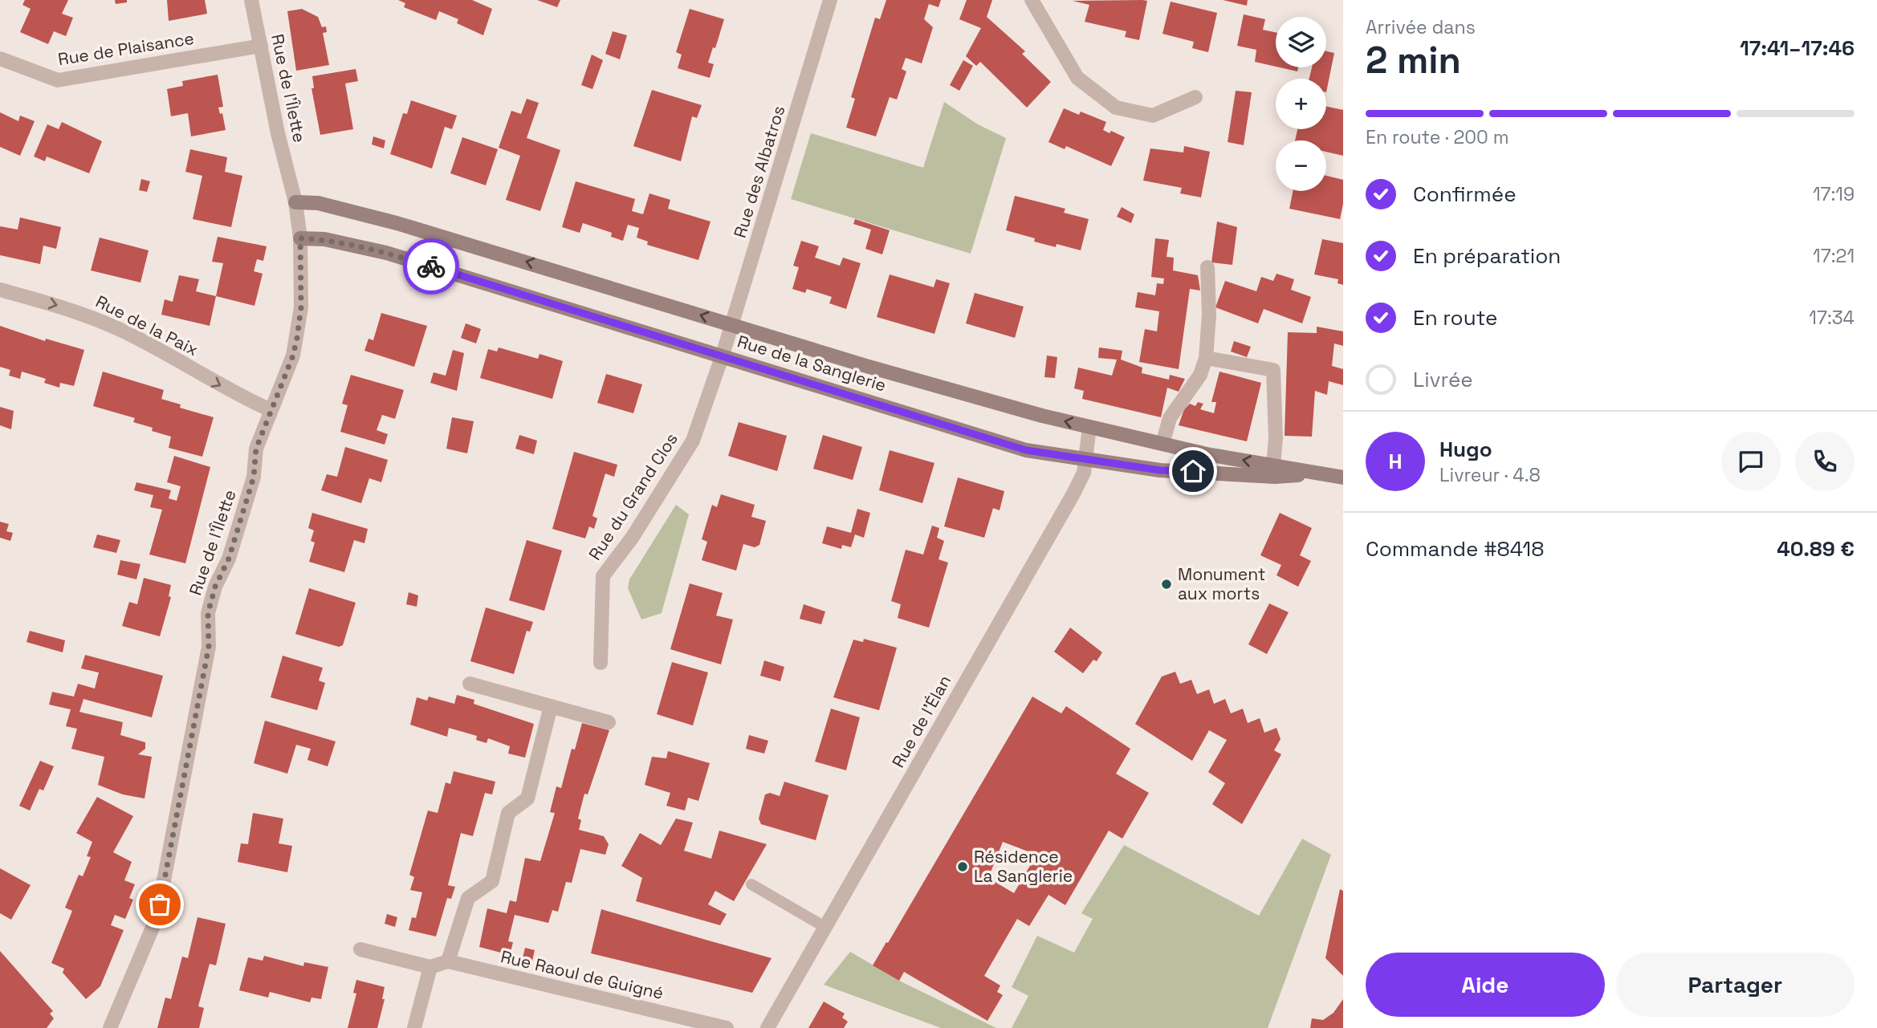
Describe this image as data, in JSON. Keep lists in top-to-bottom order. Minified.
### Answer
{"streets":{"street":["Rue de Plaisance","Rue de l'Îlette","Rue des Albatros","Rue de la Paix","Rue de la Sanglerie","Rue du Grand Clos","Rue de l'Élan","Rue Raoul de Guigné"]},"crossings":[["Rue de Plaisance","Rue de l'Îlette"],["Rue de l'Îlette","Rue de la Paix"],["Rue de l'Îlette","Rue de la Sanglerie"],["Rue des Albatros","Rue de la Sanglerie"],["Rue des Albatros","Rue du Grand Clos"],["Rue de la Sanglerie","Rue du Grand Clos"],["Rue de la Sanglerie","Rue de l'Élan"]],"one_way":["Rue de la Paix"],"places":["Monument aux morts","Résidence La Sanglerie"],"page":{"heading":["2 min","Arrivée dans","17:41–17:46"],"panel":["Hugo","Livreur · 4.8","Commande #8418","40.89 €"],"map_buttons":["+","−"],"bar":"En route · 200 m","list":[["Confirmée","17:19"],["En préparation","17:21"],["En route","17:34"],"Livrée"],"round":"H","buttons":["Aide","Partager"]}}
